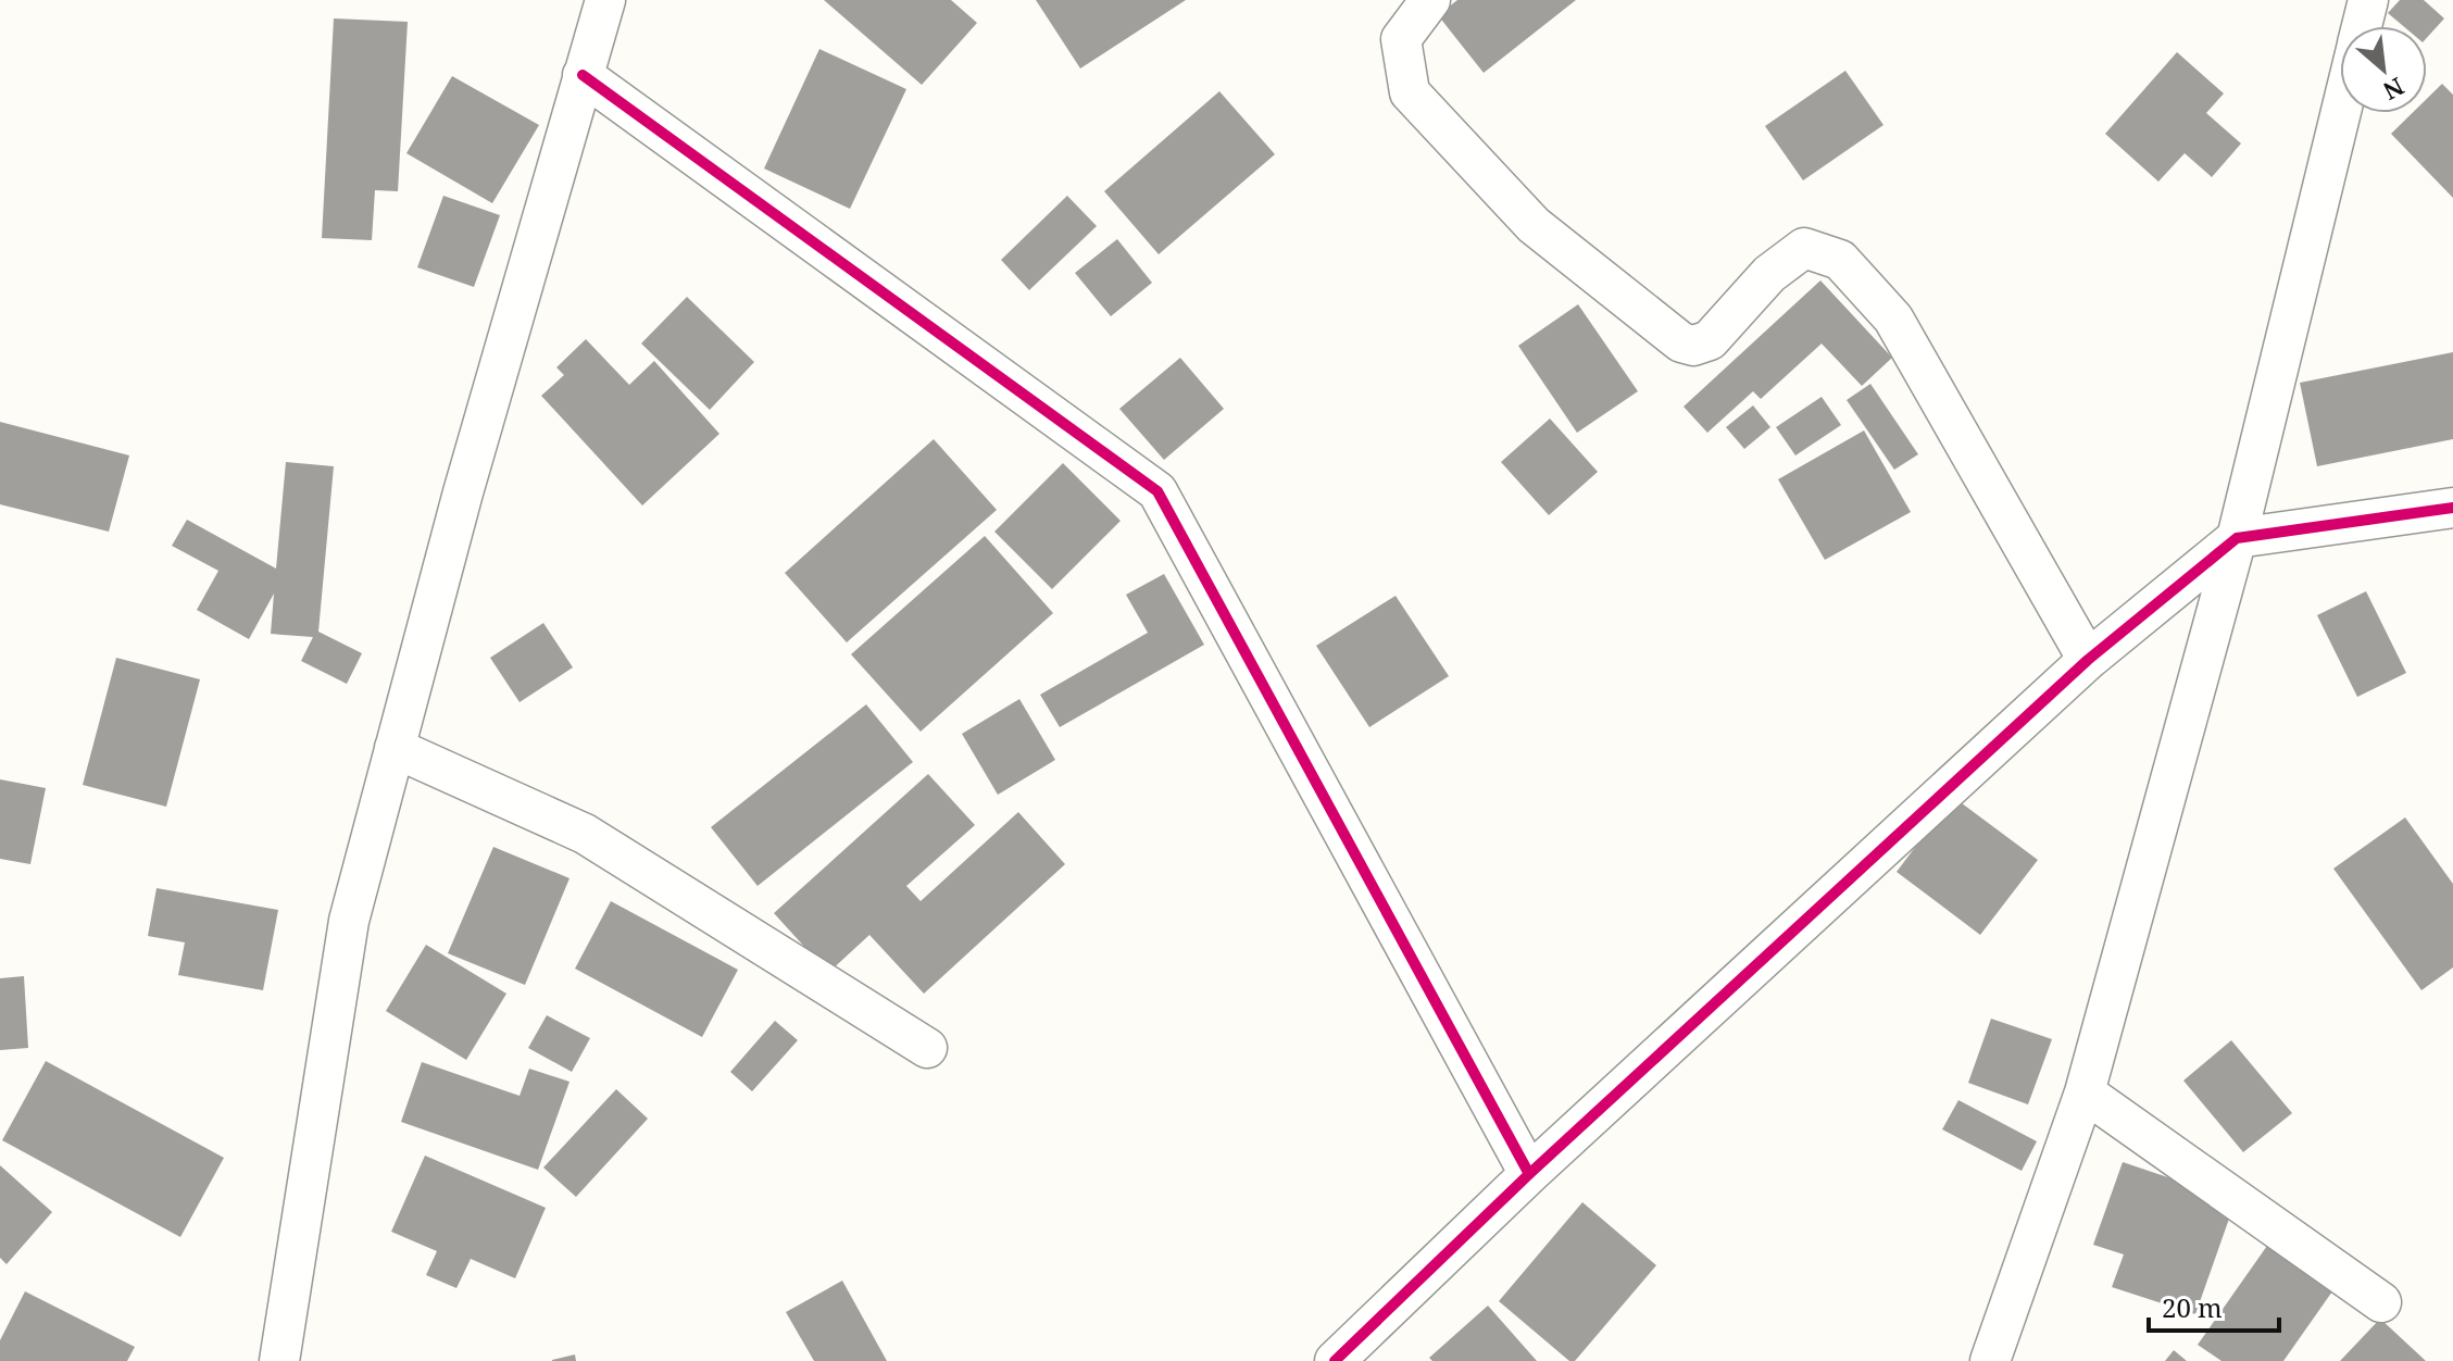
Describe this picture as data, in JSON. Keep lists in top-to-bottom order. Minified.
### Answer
{"scale_bar":"20 m","north":"bottom right"}
